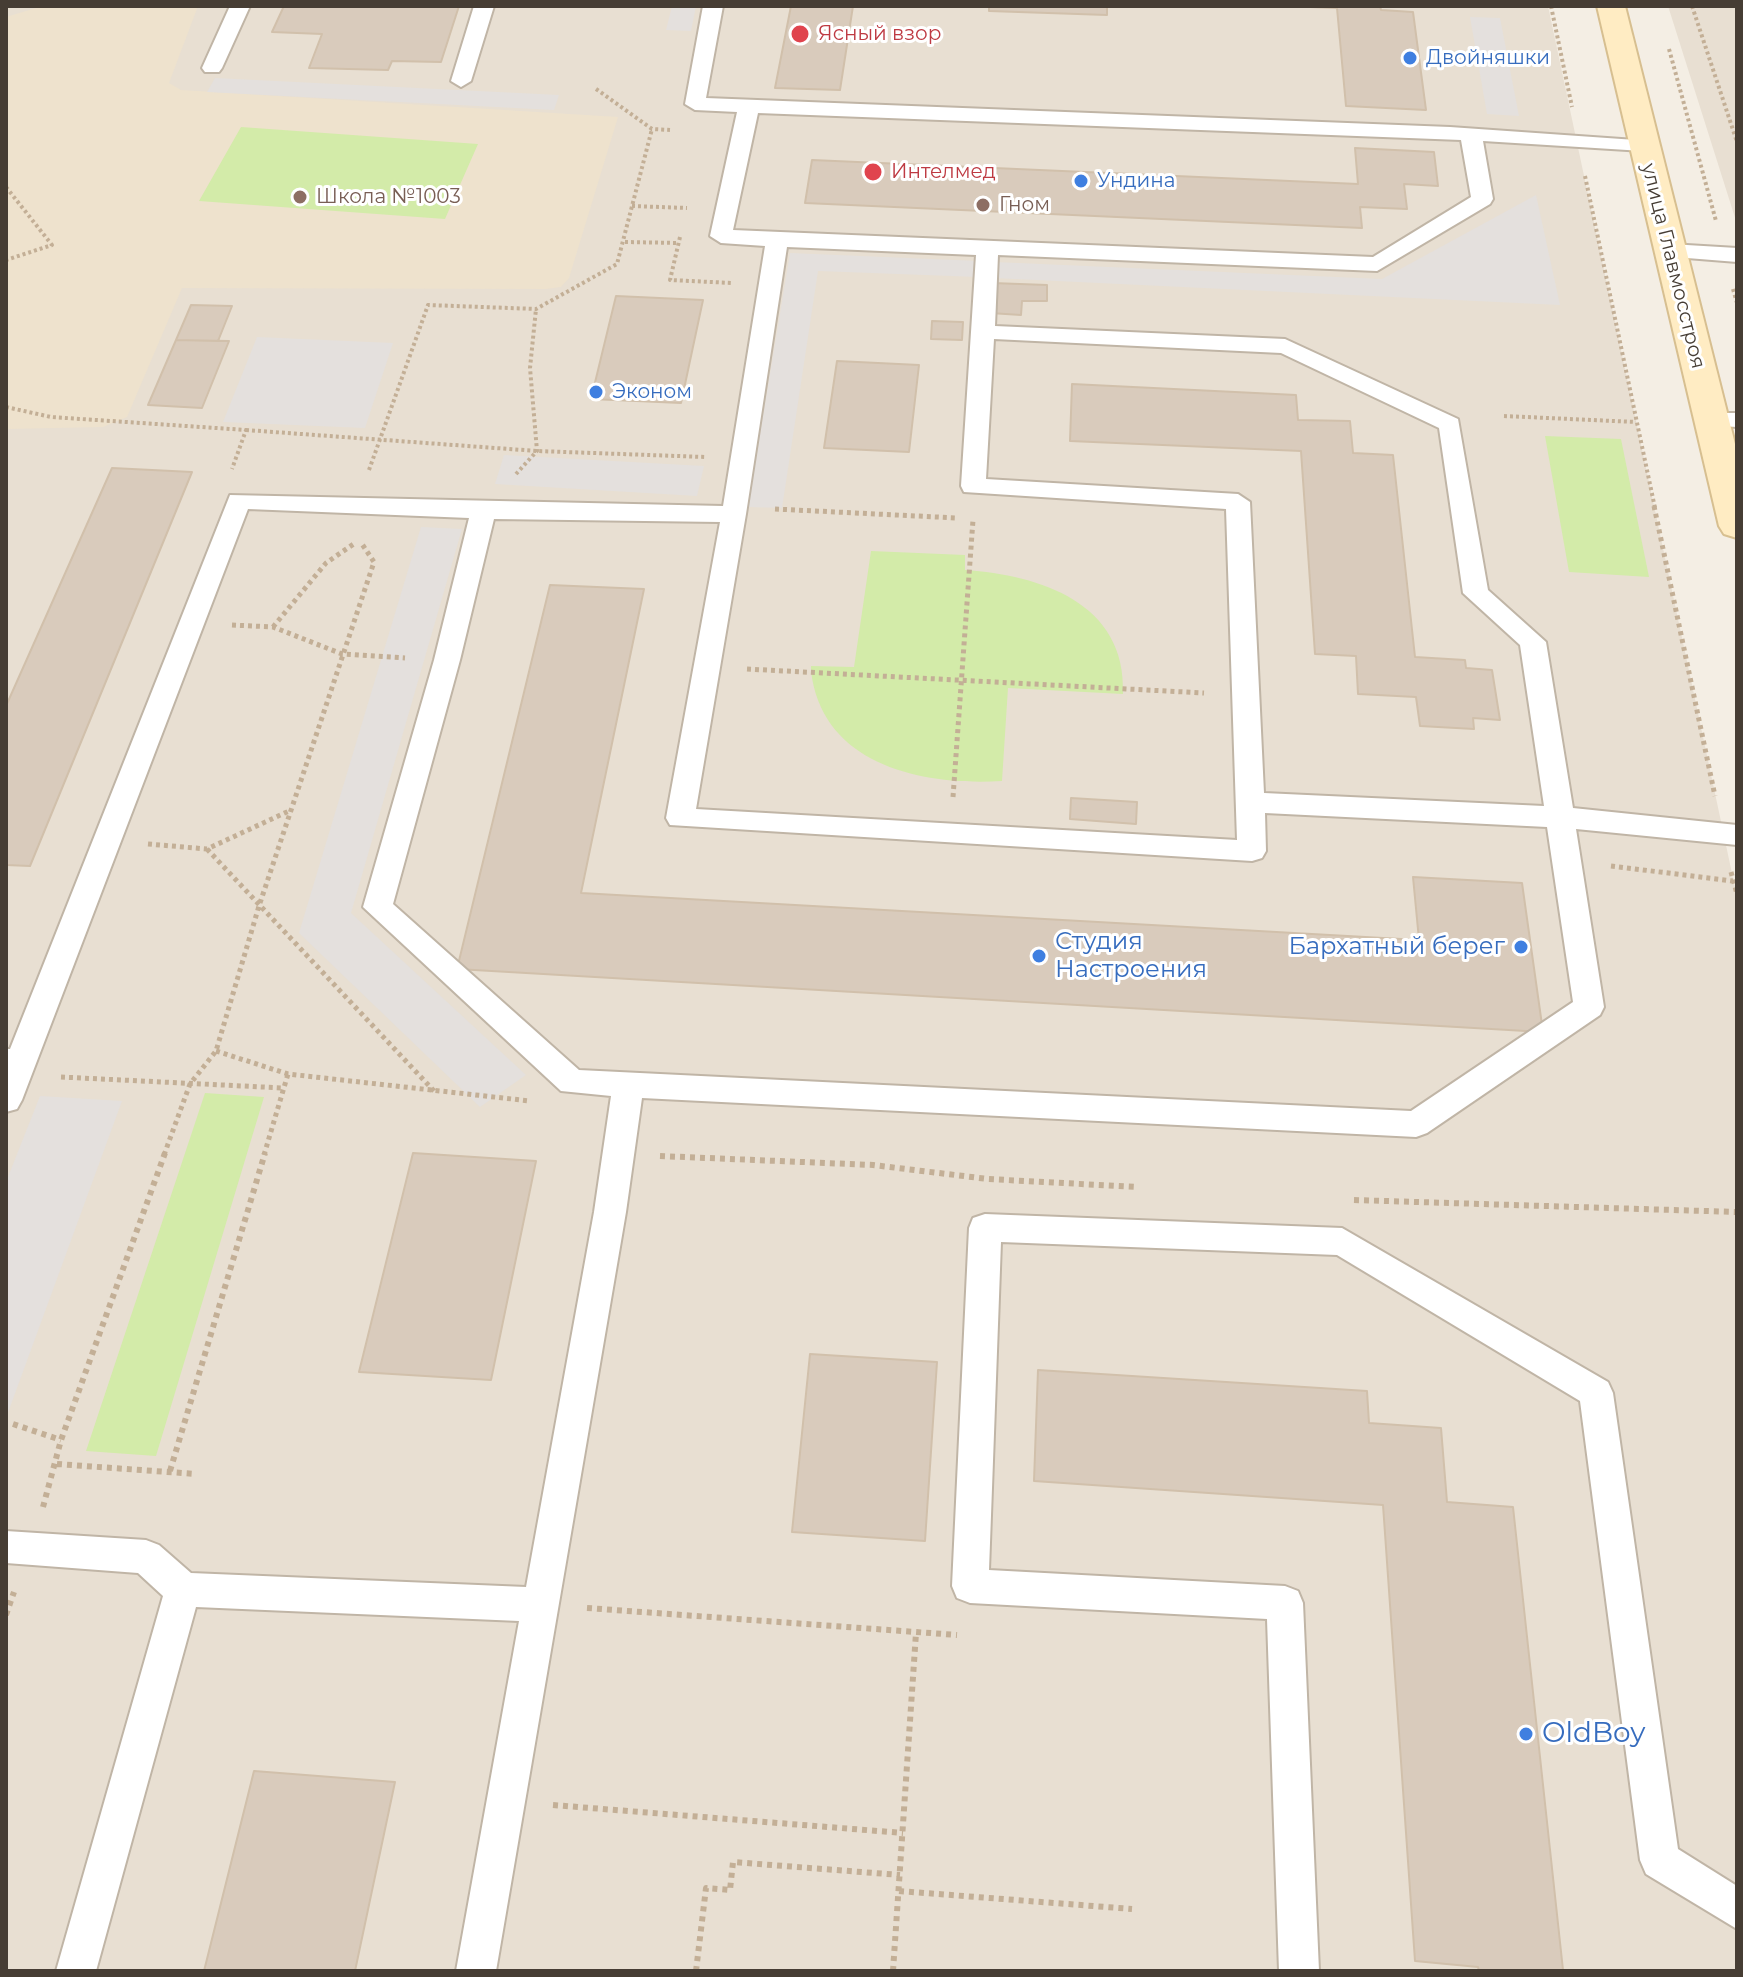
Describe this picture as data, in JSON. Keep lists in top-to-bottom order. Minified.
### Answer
{"streets":{"street":["улица Главмосстроя"]},"places":["Ясный взор","Двойняшки","Интелмед","Ундина","Школа №1003","Гном","Эконом","Бархатный берег","Студия Настроения","OldBoy"]}
